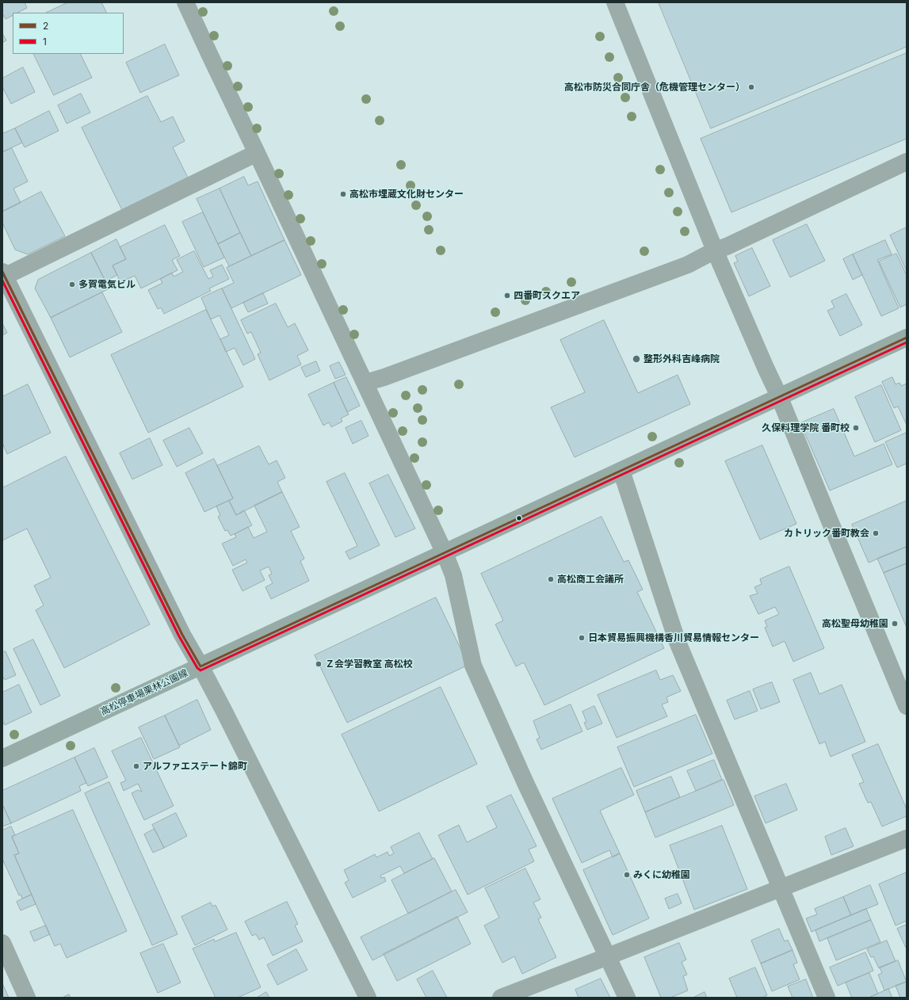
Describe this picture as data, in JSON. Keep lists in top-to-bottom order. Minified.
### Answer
{"streets":{"main road":["高松停車場栗林公園線"]},"places":["高松市防災合同庁舎（危機管理センター）","高松市埋蔵文化財センター","多賀電気ビル","四番町スクエア","整形外科吉峰病院","久保料理学院 番町校","カトリック番町教会","高松商工会議所","高松聖母幼稚園","日本貿易振興機構香川貿易情報センター","Ｚ会学習教室 高松校","アルファエステート錦町","みくに幼稚園"],"lines":["transit line 2","transit line 1"],"legend":["2","1"]}
